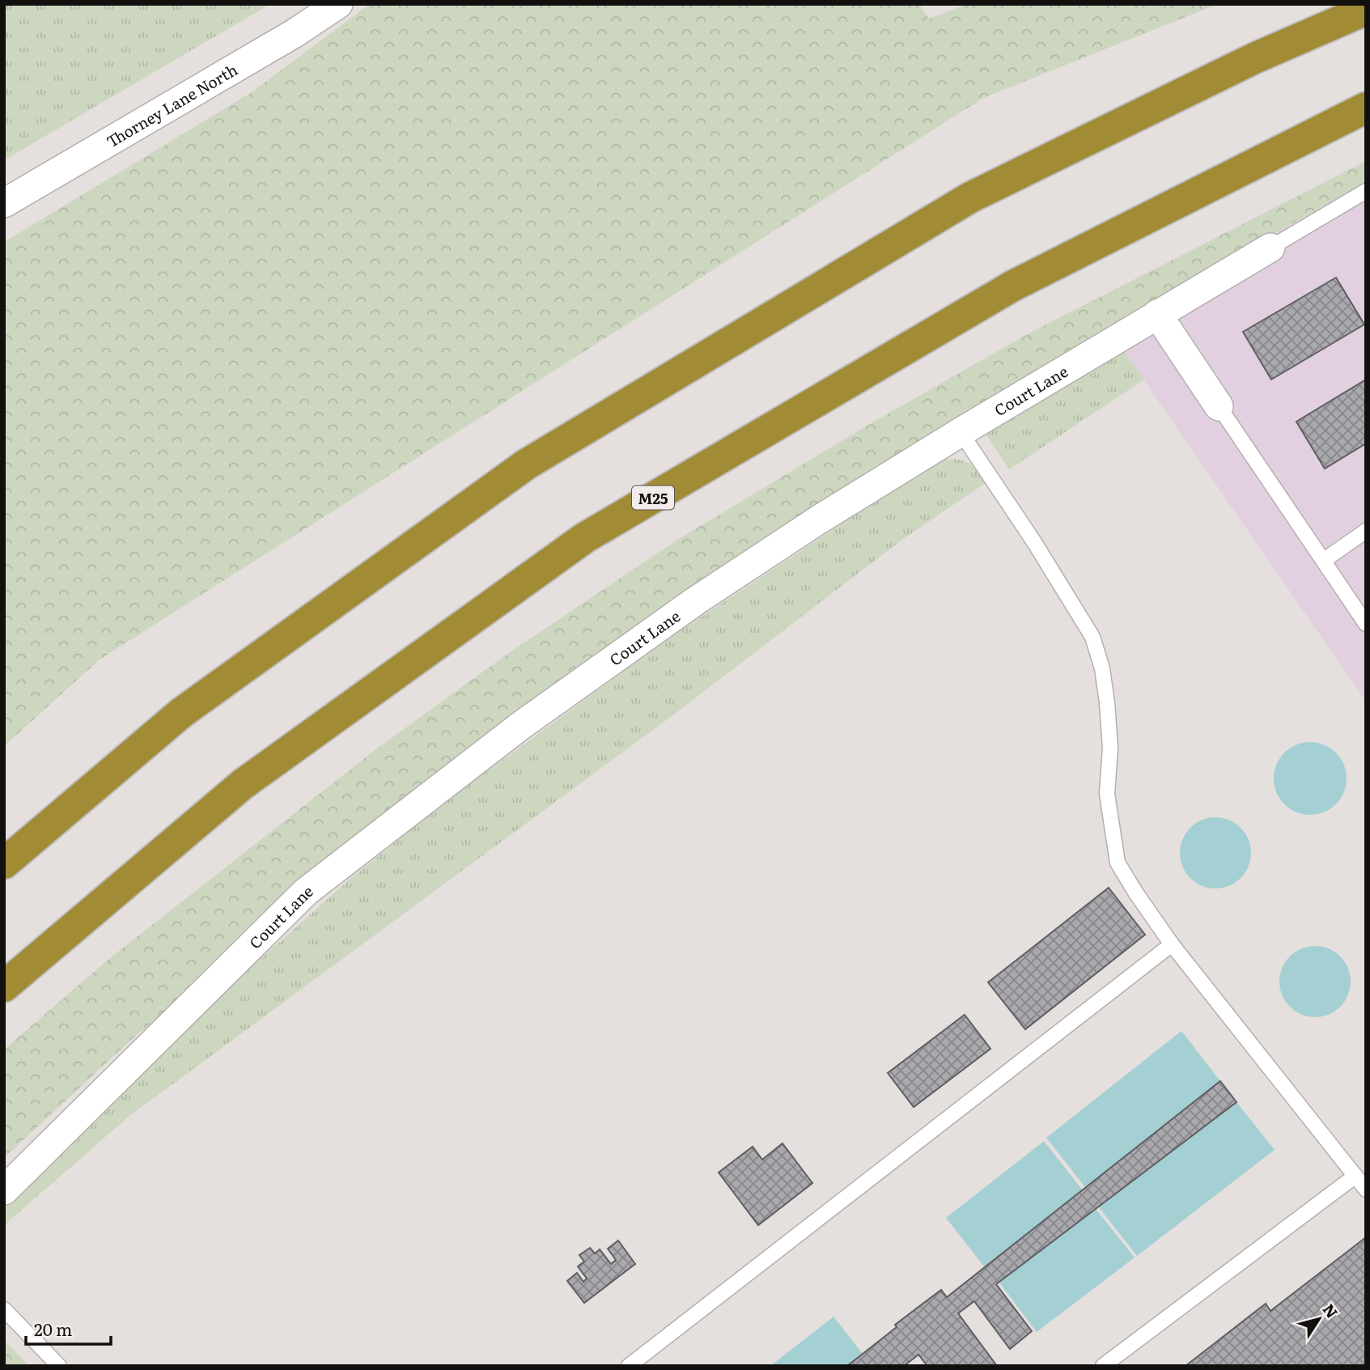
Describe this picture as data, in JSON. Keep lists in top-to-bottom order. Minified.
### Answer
{"streets":{"highway":["M25"],"street":["Thorney Lane North","Court Lane"]},"scale_bar":"20 m","north":"top right"}
